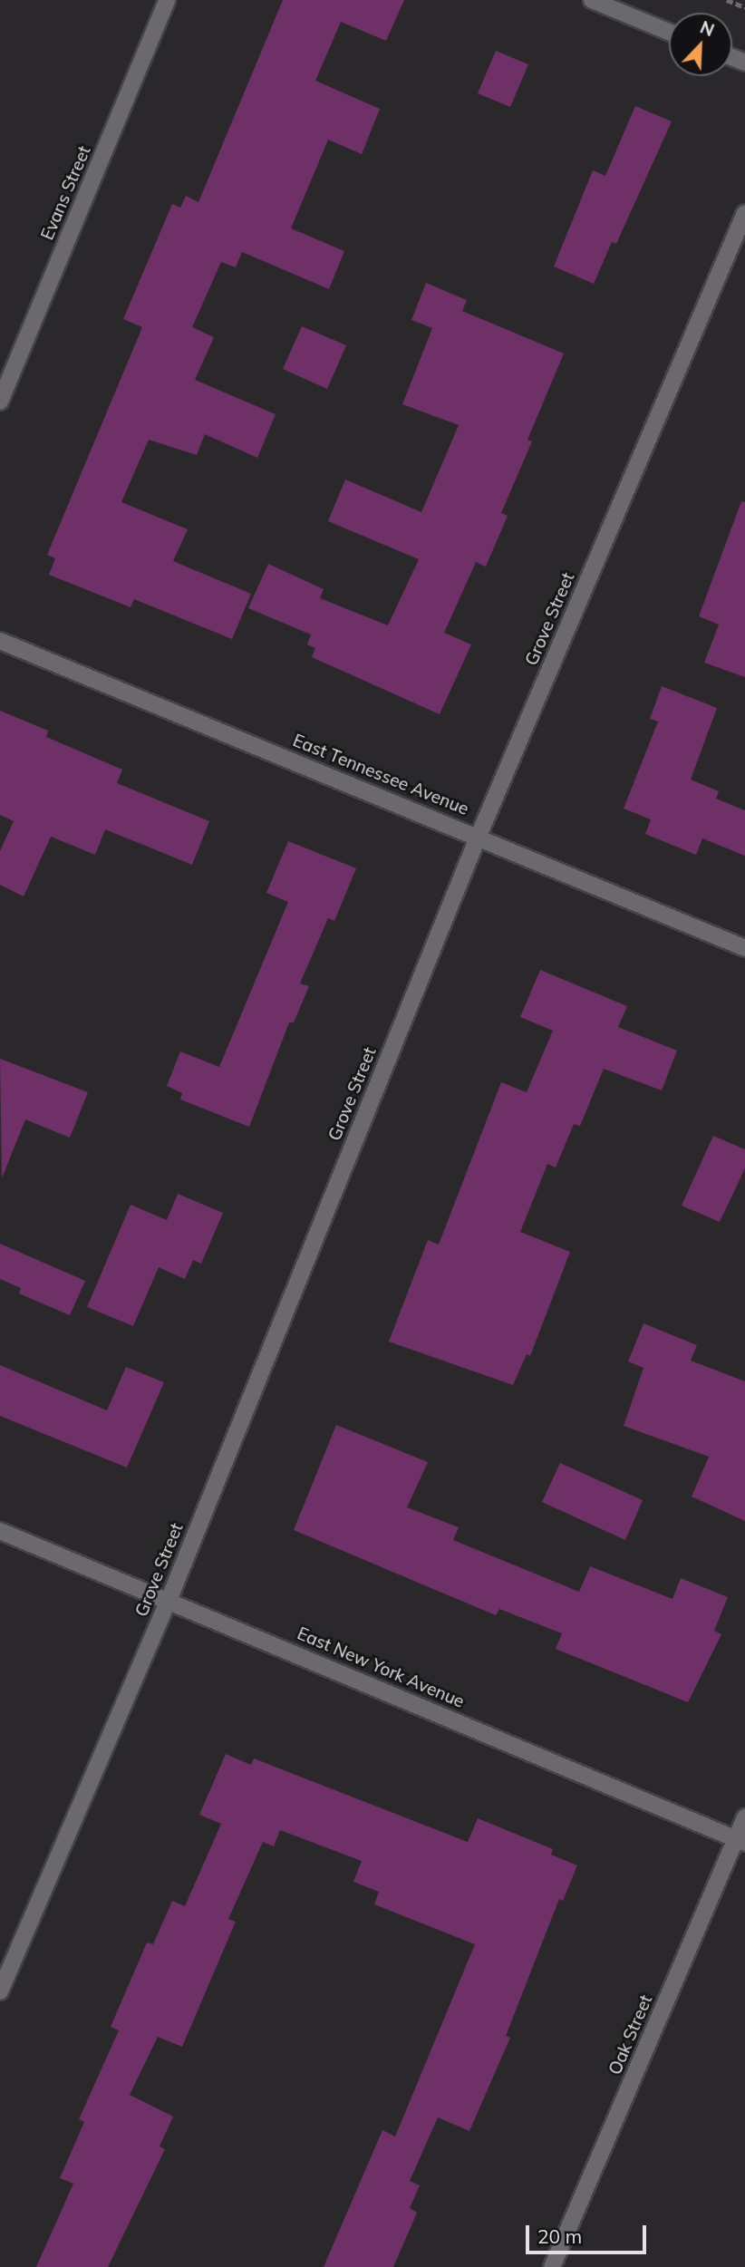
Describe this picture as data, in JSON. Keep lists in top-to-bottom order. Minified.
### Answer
{"streets":{"street":["Evans Street","Grove Street","East Tennessee Avenue","East New York Avenue","Oak Street"]},"crossings":[["Grove Street","East Tennessee Avenue"],["Grove Street","East New York Avenue"],["East New York Avenue","Oak Street"]],"scale_bar":"20 m","north":"top right"}
